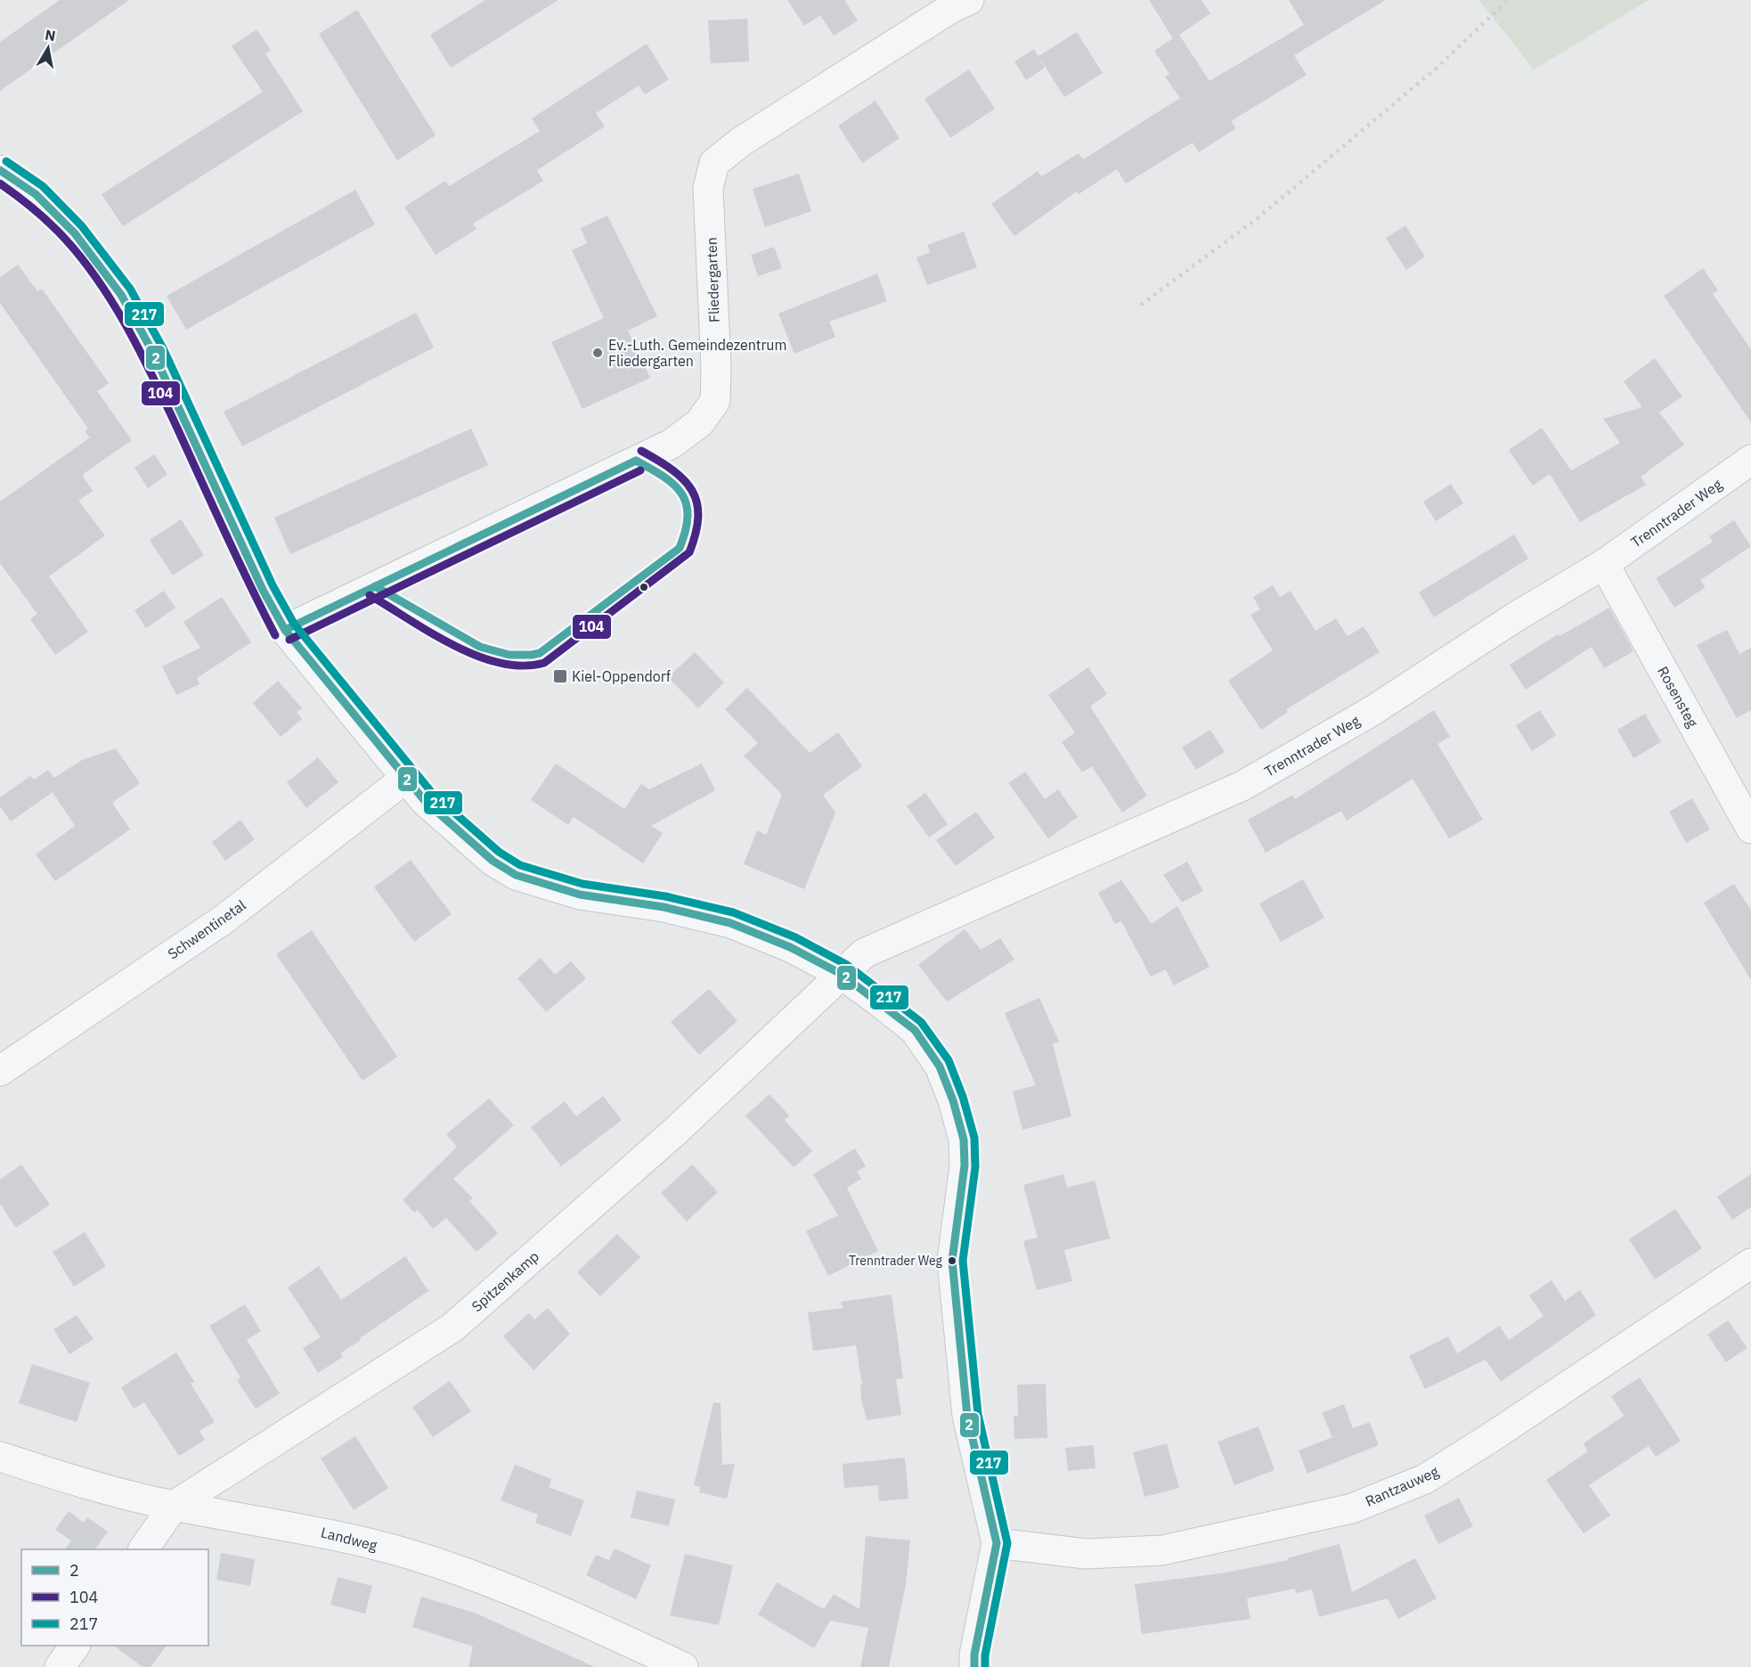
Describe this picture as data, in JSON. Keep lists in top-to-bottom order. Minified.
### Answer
{"streets":{"street":["Fliedergarten","Trenntrader Weg","Rosensteg","Schwentinetal","Spitzenkamp","Rantzauweg","Landweg"]},"crossings":[["Trenntrader Weg","Rosensteg"],["Trenntrader Weg","Spitzenkamp"],["Spitzenkamp","Landweg"]],"places":{"other":["Ev.-Luth. Gemeindezentrum Fliedergarten","Trenntrader Weg"],"transit":["Kiel-Oppendorf"]},"lines":["transit line 217","transit line 2","transit line 104"],"legend":["2","104","217"],"north":"top"}
